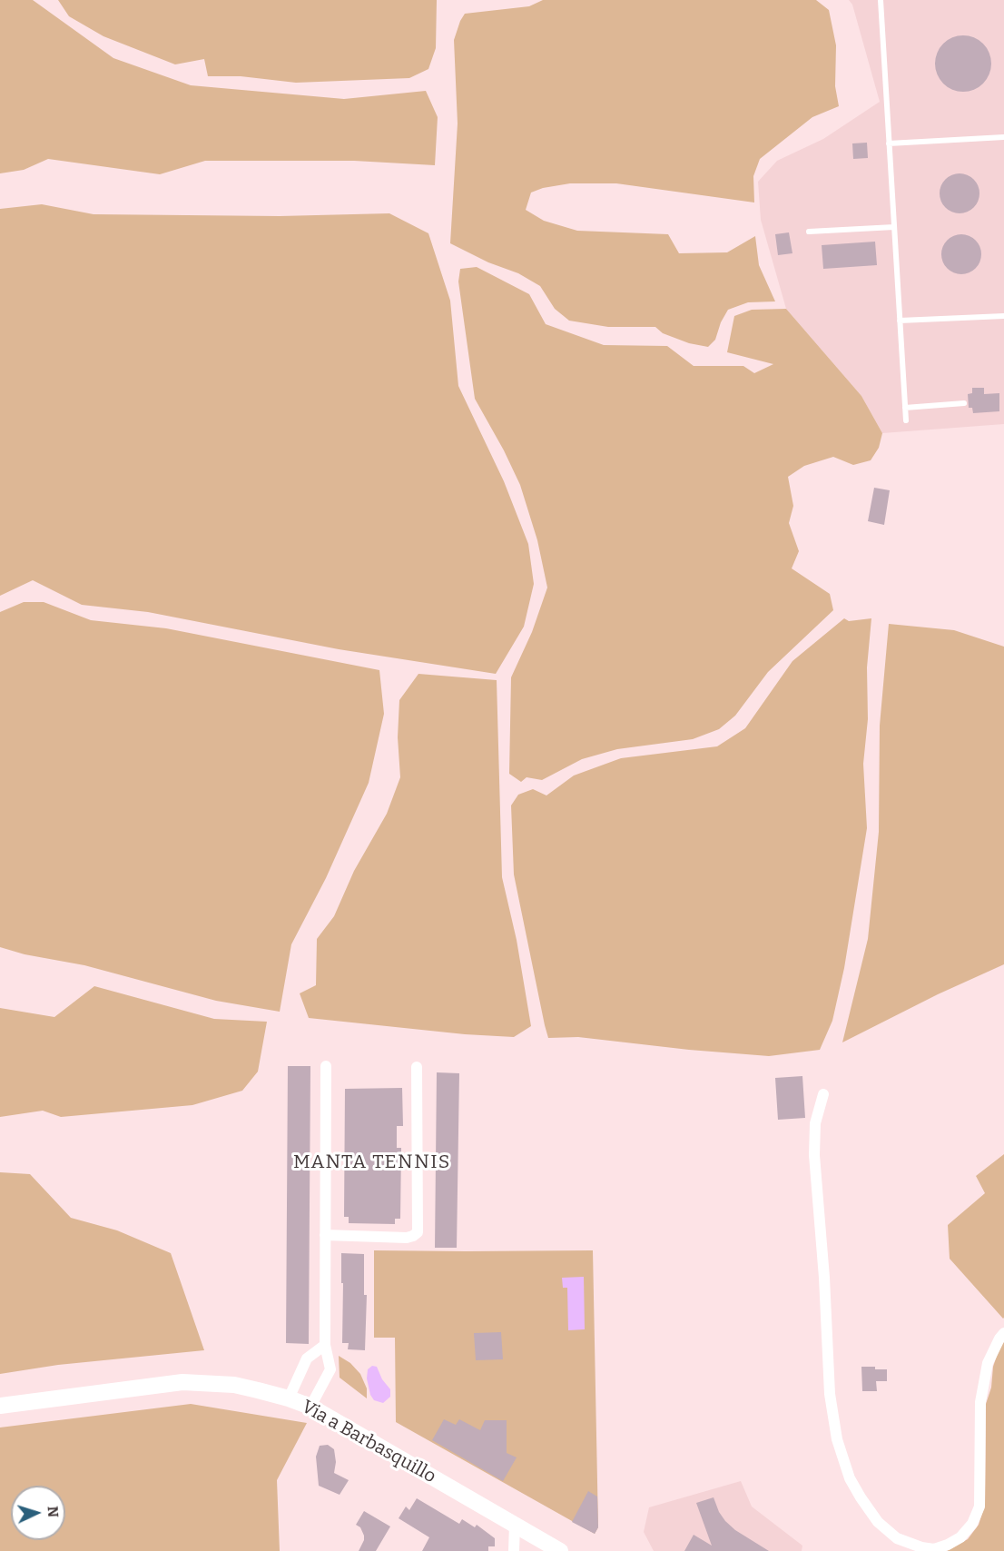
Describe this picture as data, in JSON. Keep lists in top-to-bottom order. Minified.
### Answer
{"streets":{"main road":["Via a Barbasquillo"]},"districts":["MANTA TENNIS"],"north":"right"}
